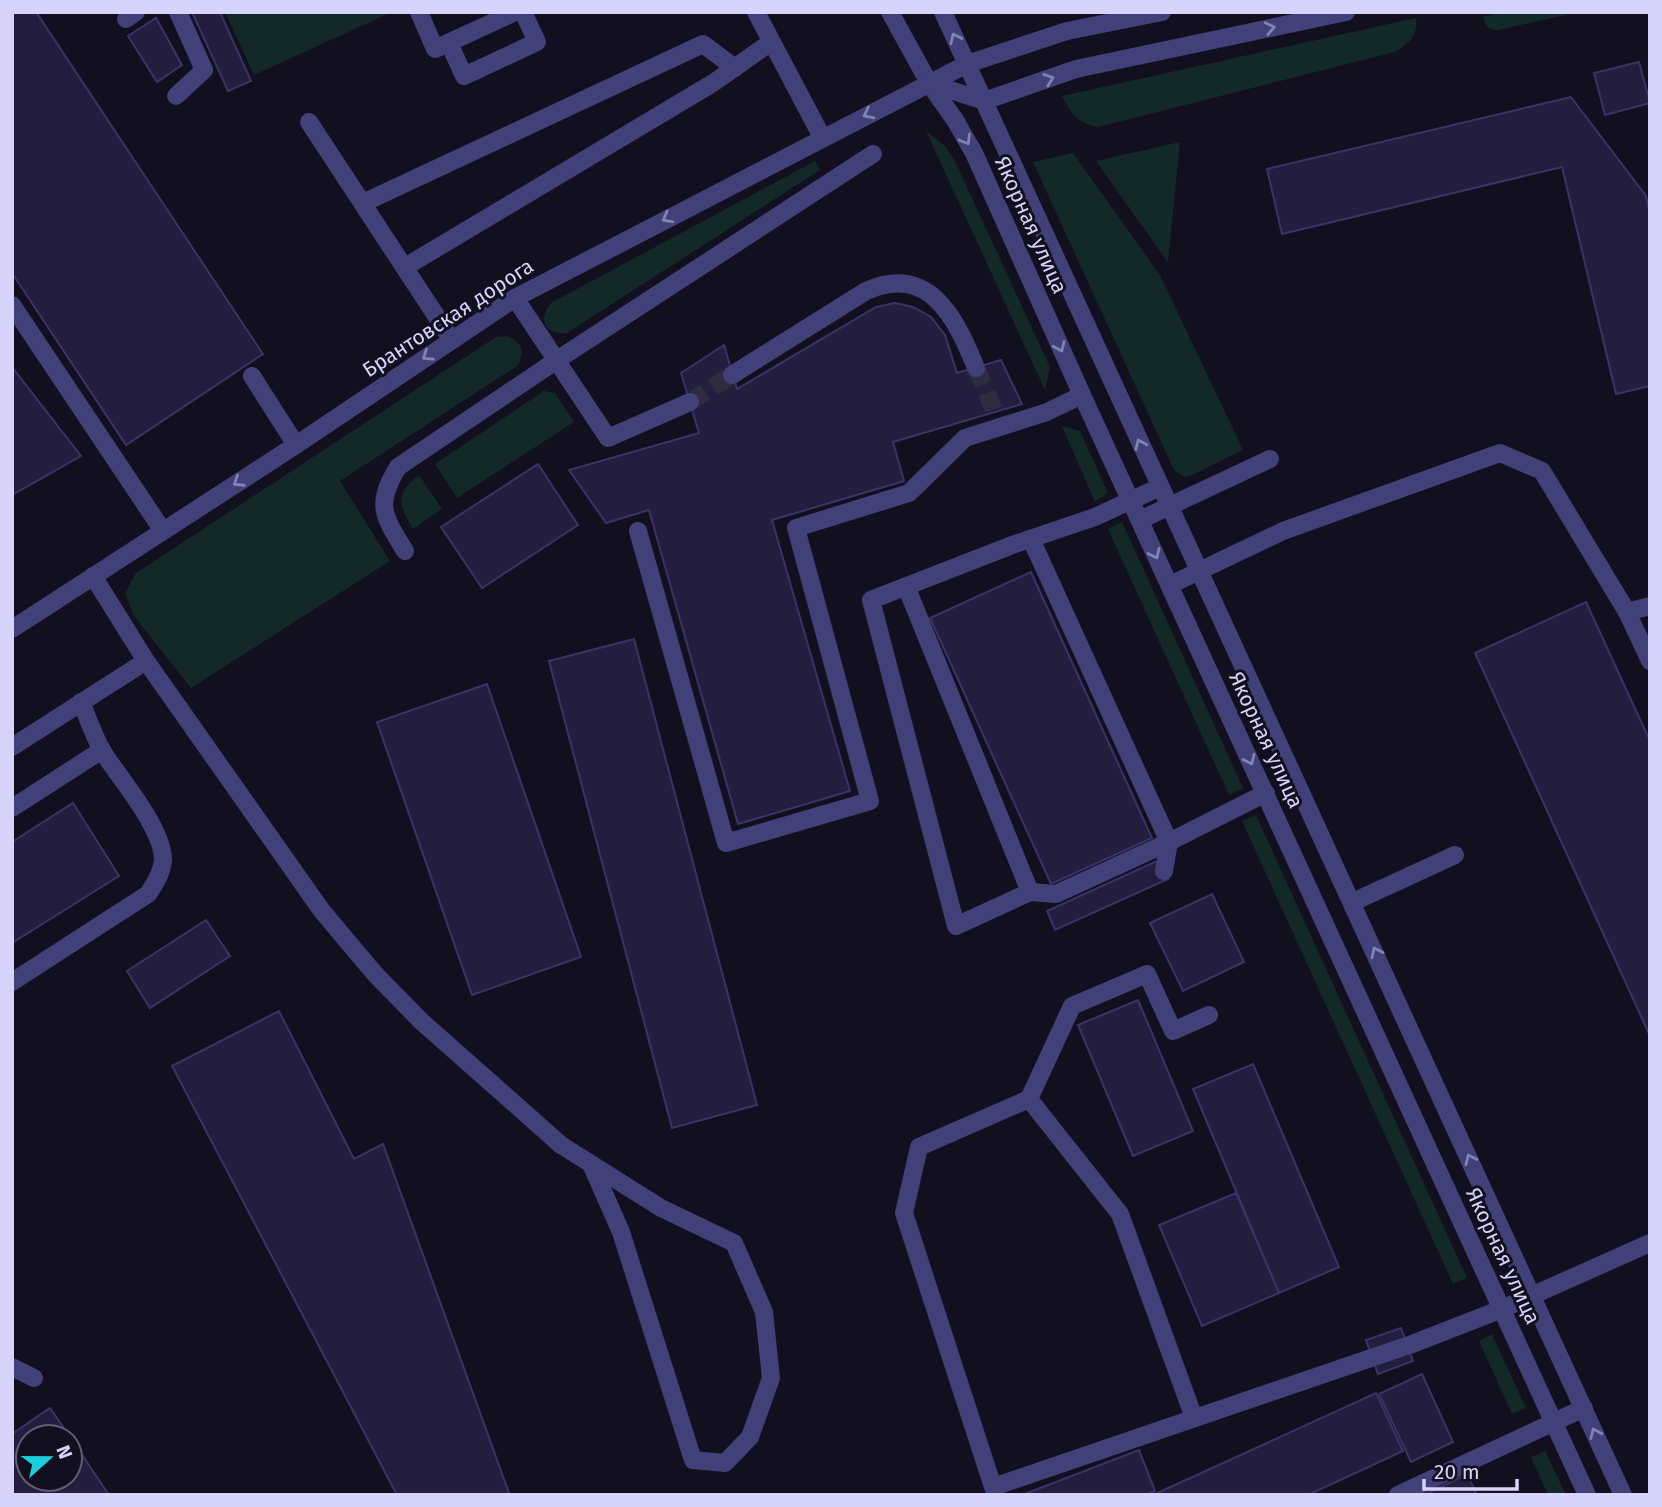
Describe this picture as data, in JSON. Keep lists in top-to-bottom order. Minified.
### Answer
{"streets":{"street":["Якорная улица","Брантовская дорога"]},"crossings":[["Якорная улица","Брантовская дорога"]],"scale_bar":"20 m","north":"right"}
